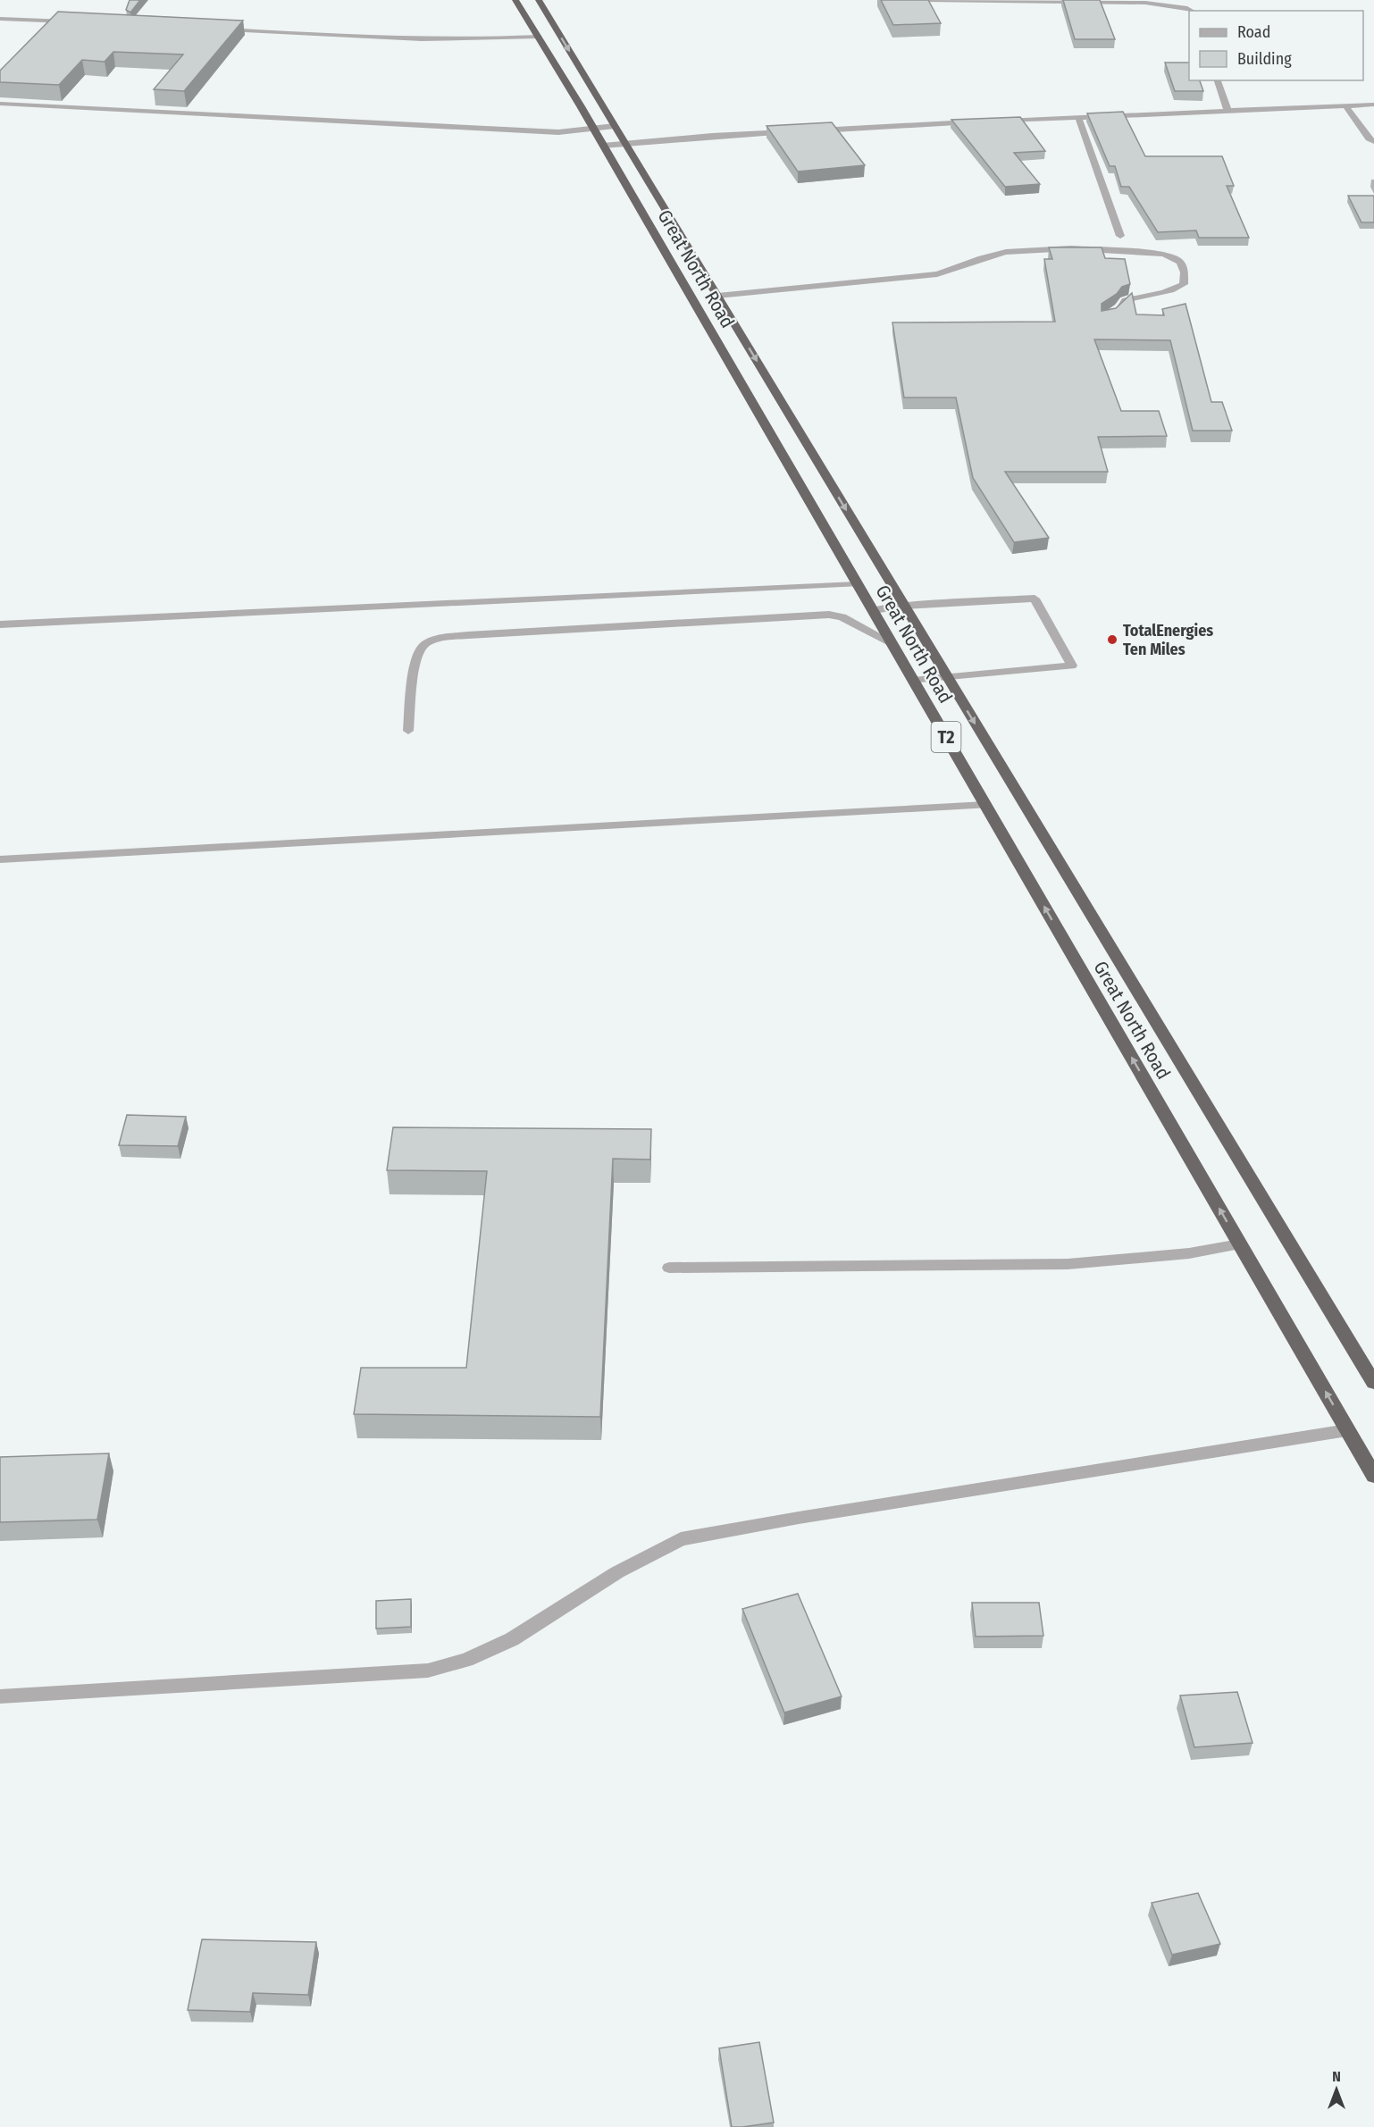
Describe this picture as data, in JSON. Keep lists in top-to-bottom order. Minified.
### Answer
{"streets":{"highway":["Great North Road","T2"]},"places":["TotalEnergies Ten Miles"],"legend":["Road","Building"],"north":"top"}
